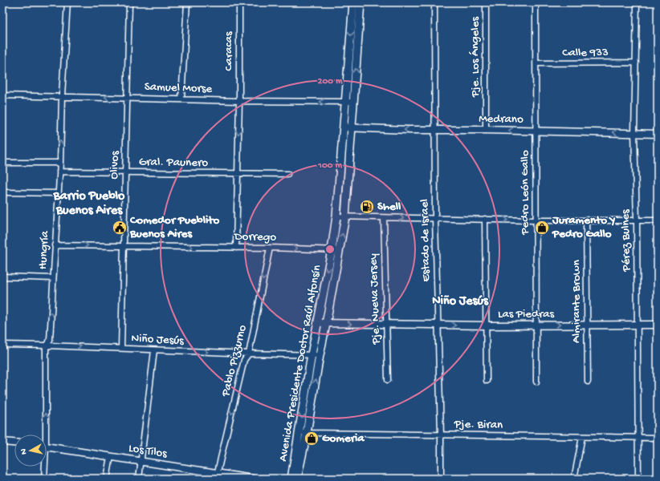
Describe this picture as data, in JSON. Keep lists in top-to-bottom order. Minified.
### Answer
{"streets":{"main road":["Avenida Presidente Doctor Raúl Alfonsín"],"street":["Caracas","Calle 933","Pje. Los Ángeles","Samuel Morse","Medrano","Gral. Paunero","Olivos","Pedro León Gallo","Dorrego","Estado de Israel","Pérez Bulnes","Hungría","Pje. Nueva Jersey","Almirante Brown","Las Piedras","Niño Jesús","Pablo Pizzurno","Pje. Biran","Los Tilos"]},"crossings":[["Caracas","Samuel Morse"],["Calle 933","Pedro León Gallo"],["Calle 933","Pérez Bulnes"],["Pje. Los Ángeles","Medrano"],["Samuel Morse","Olivos"],["Samuel Morse","Hungría"],["Samuel Morse","Avenida Presidente Doctor Raúl Alfonsín"],["Medrano","Pedro León Gallo"],["Medrano","Estado de Israel"],["Medrano","Pérez Bulnes"],["Medrano","Avenida Presidente Doctor Raúl Alfonsín"],["Gral. Paunero","Olivos"],["Gral. Paunero","Hungría"],["Olivos","Dorrego"],["Olivos","Niño Jesús"],["Pedro León Gallo","Las Piedras"],["Dorrego","Hungría"],["Dorrego","Pablo Pizzurno"],["Dorrego","Avenida Presidente Doctor Raúl Alfonsín"],["Estado de Israel","Las Piedras"],["Estado de Israel","Pje. Biran"],["Pérez Bulnes","Las Piedras"],["Pérez Bulnes","Pje. Biran"],["Hungría","Niño Jesús"],["Pje. Nueva Jersey","Las Piedras"],["Almirante Brown","Las Piedras"],["Las Piedras","Avenida Presidente Doctor Raúl Alfonsín"],["Niño Jesús","Pablo Pizzurno"],["Niño Jesús","Avenida Presidente Doctor Raúl Alfonsín"],["Pablo Pizzurno","Los Tilos"],["Avenida Presidente Doctor Raúl Alfonsín","Pje. Biran"]],"one_way":["Samuel Morse","Medrano","Dorrego","Hungría","Las Piedras","Niño Jesús","Pablo Pizzurno"],"districts":["Barrio Pueblo Buenos Aires","Niño Jesús"],"places":{"fuel station":["Shell"],"public building":["Comedor Pueblito Buenos Aires"],"shop":["Juramento Y Pedro Gallo","Gomeria"]},"north":"left","rings":["200 m","100 m"]}
